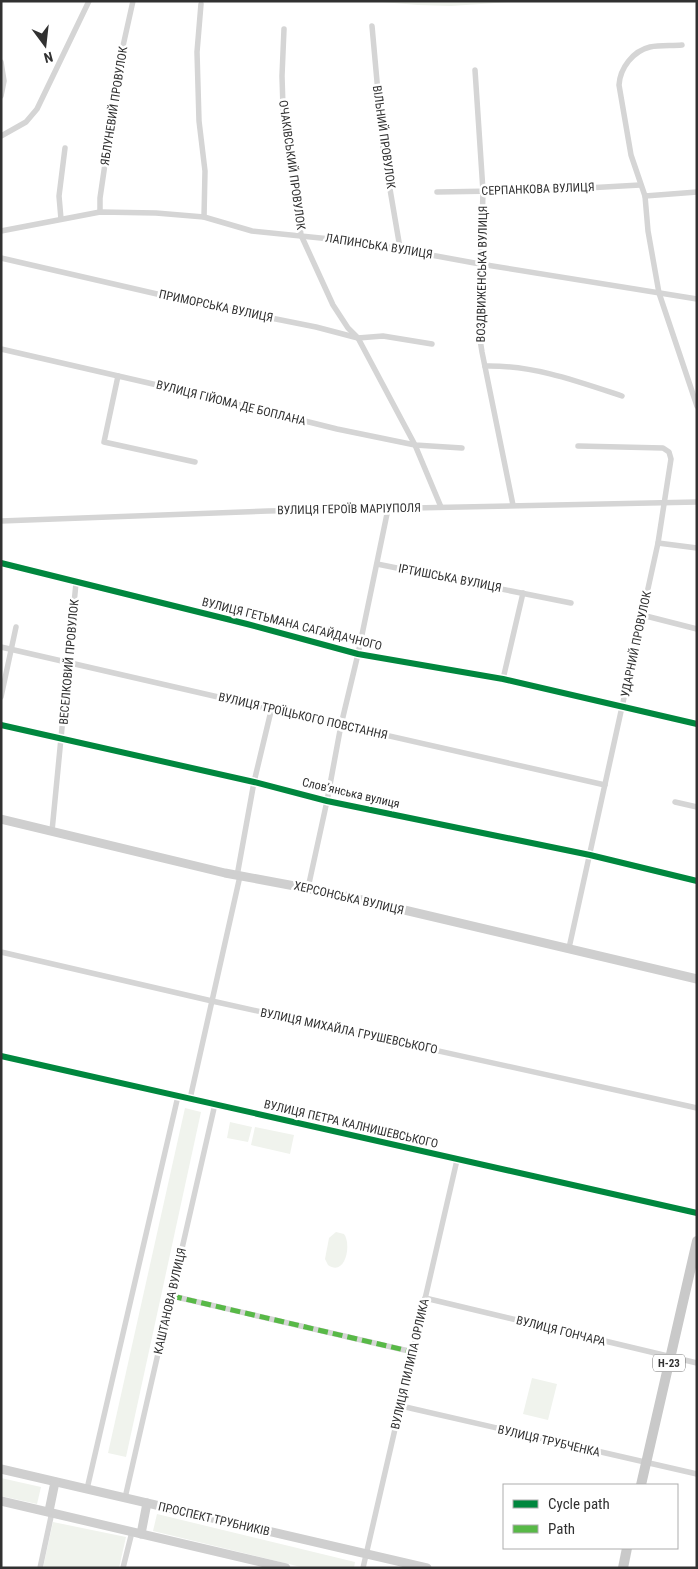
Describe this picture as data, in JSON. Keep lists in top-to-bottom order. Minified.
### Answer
{"streets":{"main road":["ХЕРСОНСЬКА ВУЛИЦЯ","Н-23","ПРОСПЕКТ ТРУБНИКІВ"],"street":["ЯБЛУНЕВИЙ ПРОВУЛОК","ВІЛЬНИЙ ПРОВУЛОК","ОЧАКІВСЬКИЙ ПРОВУЛОК","СЕРПАНКОВА ВУЛИЦЯ","ЛАПИНСЬКА ВУЛИЦЯ","ВОЗДВИЖЕНСЬКА ВУЛИЦЯ","ПРИМОРСЬКА ВУЛИЦЯ","ВУЛИЦЯ ГІЙОМА ДЕ БОПЛАНА","ВУЛИЦЯ ГЕРОЇВ МАРІУПОЛЯ","ІРТИШСЬКА ВУЛИЦЯ","ВУЛИЦЯ ГЕТЬМАНА САГАЙДАЧНОГО","УДАРНИЙ ПРОВУЛОК","ВЕСЕЛКОВИЙ ПРОВУЛОК","ВУЛИЦЯ ТРОЇЦЬКОГО ПОВСТАННЯ","Словʼянська вулиця","ВУЛИЦЯ МИХАЙЛА ГРУШЕВСЬКОГО","ВУЛИЦЯ ПЕТРА КАЛНИШЕВСЬКОГО","КАШТАНОВА ВУЛИЦЯ","ВУЛИЦЯ ГОНЧАРА","ВУЛИЦЯ ПИЛИПА ОРЛИКА","ВУЛИЦЯ ТРУБЧЕНКА"]},"crossings":[["ЯБЛУНЕВИЙ ПРОВУЛОК","ЛАПИНСЬКА ВУЛИЦЯ"],["ВІЛЬНИЙ ПРОВУЛОК","ЛАПИНСЬКА ВУЛИЦЯ"],["ОЧАКІВСЬКИЙ ПРОВУЛОК","ЛАПИНСЬКА ВУЛИЦЯ"],["ОЧАКІВСЬКИЙ ПРОВУЛОК","ПРИМОРСЬКА ВУЛИЦЯ"],["ОЧАКІВСЬКИЙ ПРОВУЛОК","ВУЛИЦЯ ГІЙОМА ДЕ БОПЛАНА"],["ОЧАКІВСЬКИЙ ПРОВУЛОК","ВУЛИЦЯ ГЕРОЇВ МАРІУПОЛЯ"],["СЕРПАНКОВА ВУЛИЦЯ","ВОЗДВИЖЕНСЬКА ВУЛИЦЯ"],["ЛАПИНСЬКА ВУЛИЦЯ","ВОЗДВИЖЕНСЬКА ВУЛИЦЯ"],["ВОЗДВИЖЕНСЬКА ВУЛИЦЯ","ВУЛИЦЯ ГЕРОЇВ МАРІУПОЛЯ"],["ВУЛИЦЯ ГЕРОЇВ МАРІУПОЛЯ","УДАРНИЙ ПРОВУЛОК"],["ВУЛИЦЯ ГЕТЬМАНА САГАЙДАЧНОГО","УДАРНИЙ ПРОВУЛОК"],["ВУЛИЦЯ ГЕТЬМАНА САГАЙДАЧНОГО","ВЕСЕЛКОВИЙ ПРОВУЛОК"],["УДАРНИЙ ПРОВУЛОК","ВУЛИЦЯ ТРОЇЦЬКОГО ПОВСТАННЯ"],["УДАРНИЙ ПРОВУЛОК","Словʼянська вулиця"],["УДАРНИЙ ПРОВУЛОК","ХЕРСОНСЬКА ВУЛИЦЯ"],["ВЕСЕЛКОВИЙ ПРОВУЛОК","ВУЛИЦЯ ТРОЇЦЬКОГО ПОВСТАННЯ"],["ВЕСЕЛКОВИЙ ПРОВУЛОК","Словʼянська вулиця"],["ВЕСЕЛКОВИЙ ПРОВУЛОК","ХЕРСОНСЬКА ВУЛИЦЯ"],["ВУЛИЦЯ ПЕТРА КАЛНИШЕВСЬКОГО","КАШТАНОВА ВУЛИЦЯ"],["ВУЛИЦЯ ПЕТРА КАЛНИШЕВСЬКОГО","ВУЛИЦЯ ПИЛИПА ОРЛИКА"],["КАШТАНОВА ВУЛИЦЯ","ПРОСПЕКТ ТРУБНИКІВ"],["ВУЛИЦЯ ГОНЧАРА","Н-23"],["ВУЛИЦЯ ГОНЧАРА","ВУЛИЦЯ ПИЛИПА ОРЛИКА"],["Н-23","ВУЛИЦЯ ТРУБЧЕНКА"],["ВУЛИЦЯ ПИЛИПА ОРЛИКА","ВУЛИЦЯ ТРУБЧЕНКА"],["ВУЛИЦЯ ПИЛИПА ОРЛИКА","ПРОСПЕКТ ТРУБНИКІВ"]],"legend":["Cycle path","Path"],"north":"bottom"}
